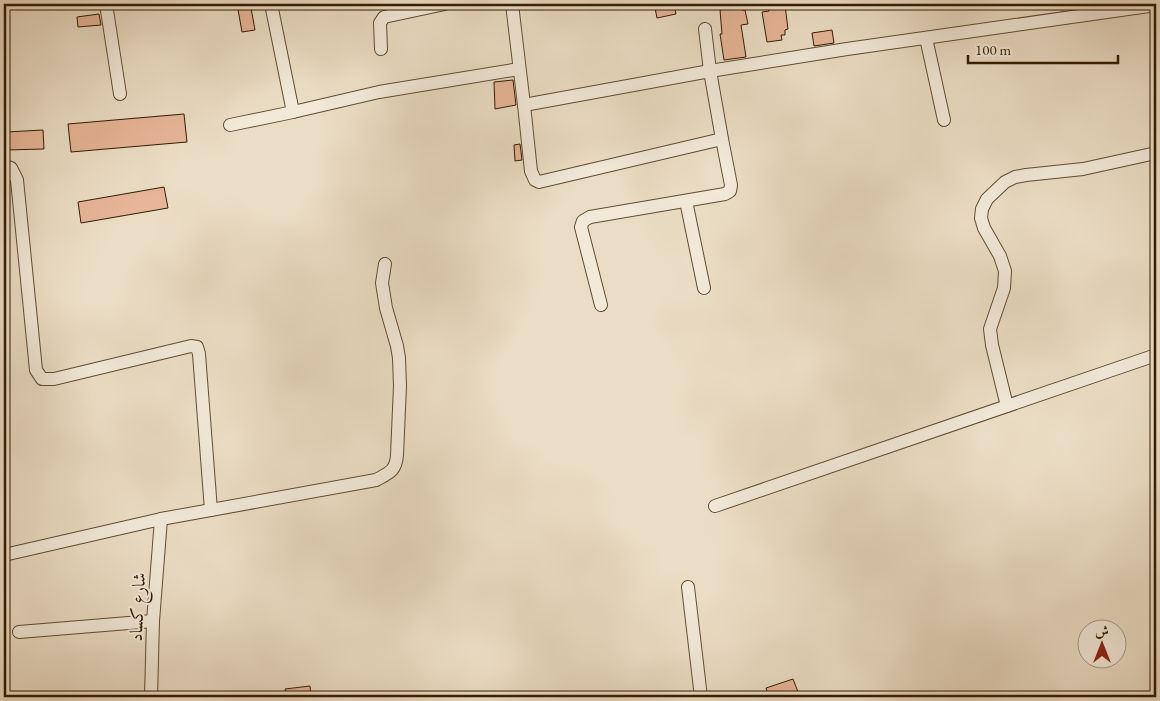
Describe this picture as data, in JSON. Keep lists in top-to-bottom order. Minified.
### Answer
{"streets":{"street":["شارع كساد"]},"scale_bar":"100 m","north":"top"}
